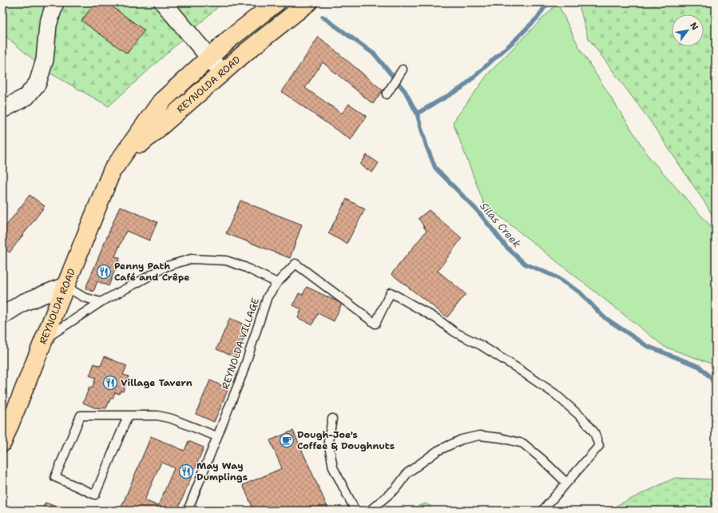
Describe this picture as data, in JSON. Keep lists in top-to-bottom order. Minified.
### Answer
{"streets":{"main road":["REYNOLDA ROAD"],"lane":["REYNOLDA VILLAGE"]},"water":["Silas Creek"],"places":{"restaurant":["Penny Path Café and Crêpe","Village Tavern","May Way Dumplings"],"cafe":["Dough-Joe's Coffee & Doughnuts"]},"north":"top right"}
